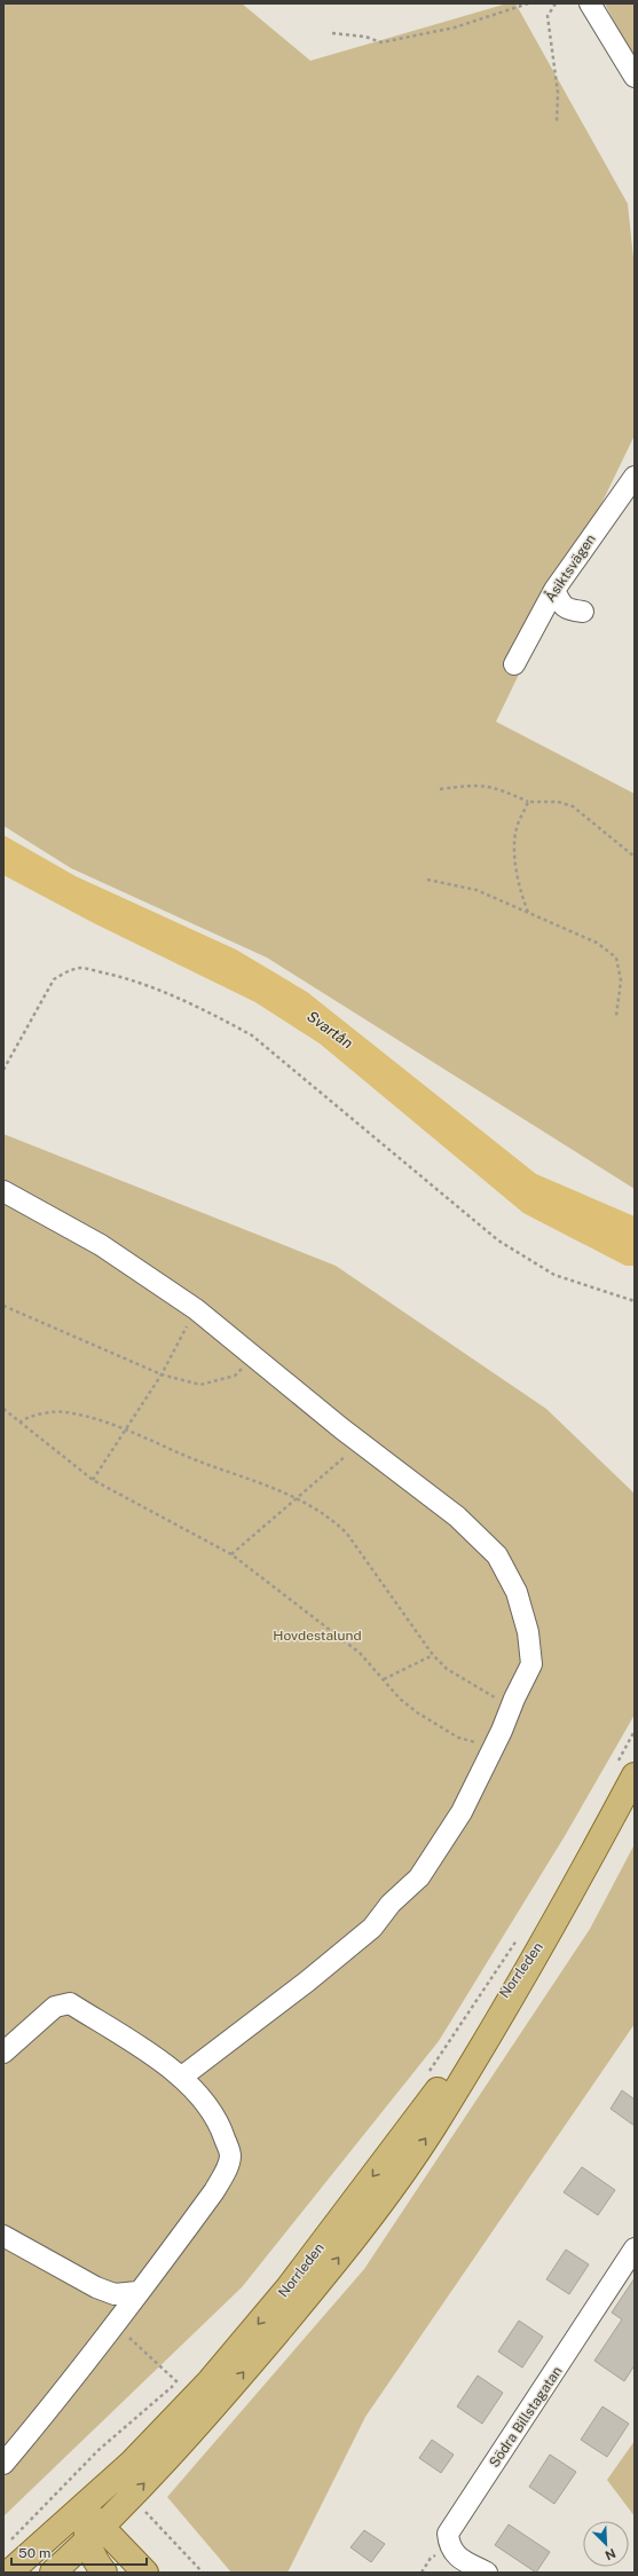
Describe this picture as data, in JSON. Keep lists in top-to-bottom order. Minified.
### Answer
{"streets":{"main road":["Norrleden"],"street":["Åsiktsvägen","Södra Billstagatan"]},"water":["Svartån"],"parks":["Hovdestalund"],"scale_bar":"50 m","north":"bottom right"}
